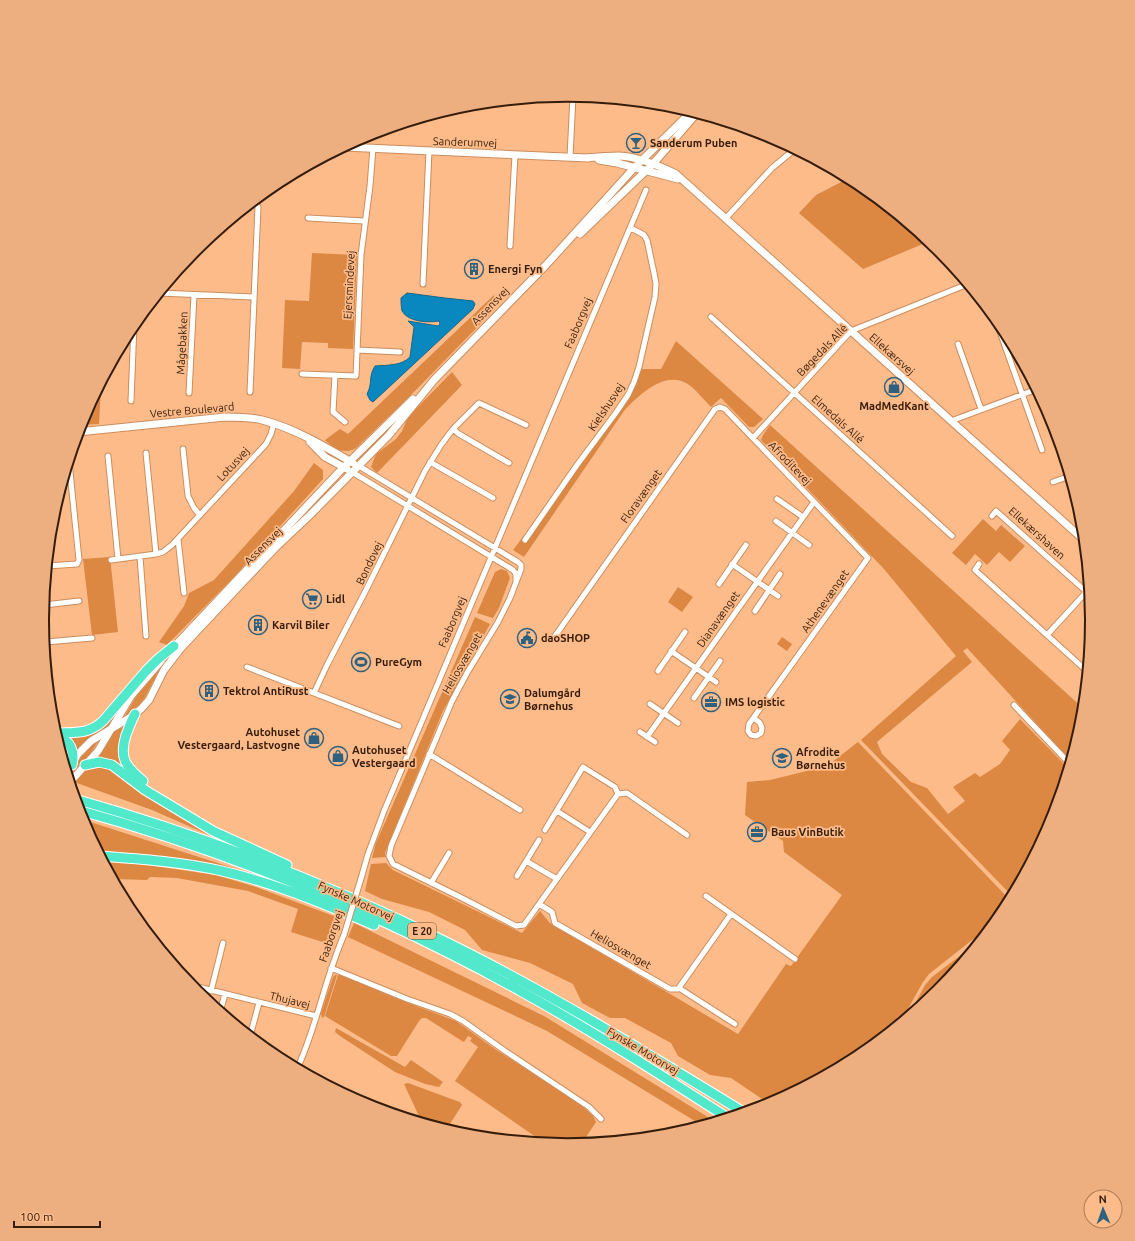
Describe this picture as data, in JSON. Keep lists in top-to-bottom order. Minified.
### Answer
{"streets":{"highway":["Fynske Motorvej","E 20"],"main road":["Sanderumvej","Assensvej","Ellekærsvej","Vestre Boulevard"],"street":["Ejersmindevej","Faaborgvej","Mågebakken","Bøgedals Allé","Kielshusvej","Elmedals Allé","Afroditevej","Lotusvej","Floravænget","Ellekærshaven","Bondovej","Athenevænget","Dianavænget","Heliosvænget","Thujavej"]},"crossings":[["Sanderumvej","Ejersmindevej"],["Sanderumvej","Assensvej"],["Sanderumvej","Ellekærsvej"],["Assensvej","Ellekærsvej"],["Assensvej","Vestre Boulevard"],["Faaborgvej","Kielshusvej"],["Faaborgvej","Vestre Boulevard"],["Faaborgvej","Heliosvænget"],["Faaborgvej","Thujavej"],["Bøgedals Allé","Ellekærsvej"],["Bøgedals Allé","Elmedals Allé"],["Bøgedals Allé","Afroditevej"],["Bøgedals Allé","Floravænget"],["Vestre Boulevard","Lotusvej"],["Vestre Boulevard","Bondovej"],["Vestre Boulevard","Heliosvænget"],["Afroditevej","Floravænget"],["Afroditevej","Athenevænget"],["Afroditevej","Dianavænget"],["Athenevænget","Dianavænget"]],"places":{"bar":["Sanderum Puben"],"building":["Energi Fyn","Karvil Biler","Tektrol AntiRust"],"shop":["MadMedKant","Autohuset Vestergaard, Lastvogne","Autohuset Vestergaard"],"supermarket":["Lidl"],"public building":["daoSHOP"],"sports":["PureGym"],"school or university":["Dalumgård Børnehus","Afrodite Børnehus"],"office":["IMS logistic","Baus VinButik"]},"scale_bar":"100 m","north":"top"}
